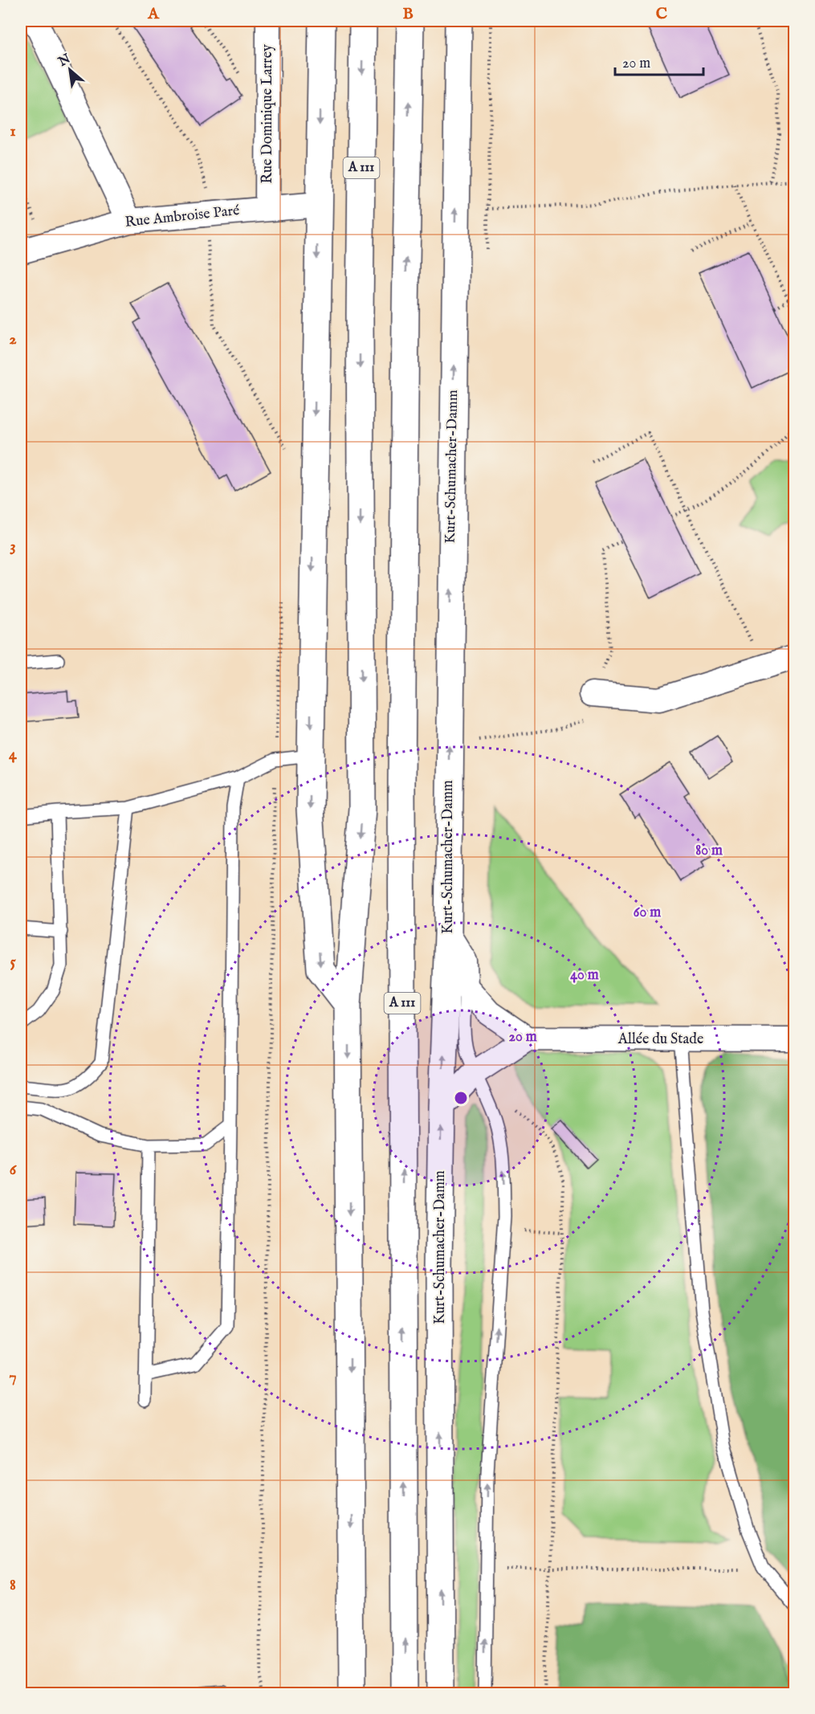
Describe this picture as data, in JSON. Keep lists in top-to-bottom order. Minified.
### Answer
{"streets":{"main road":["A 111","Kurt-Schumacher-Damm"],"street":["Rue Dominique Larrey","Rue Ambroise Paré","Allée du Stade"]},"crossings":[["Rue Dominique Larrey","Rue Ambroise Paré"]],"scale_bar":"20 m","north":"top left","grid":{"columns":["A","B","C"],"rows":["1","2","3","4","5","6","7","8"]},"rings":["80 m","60 m","40 m","20 m"]}
